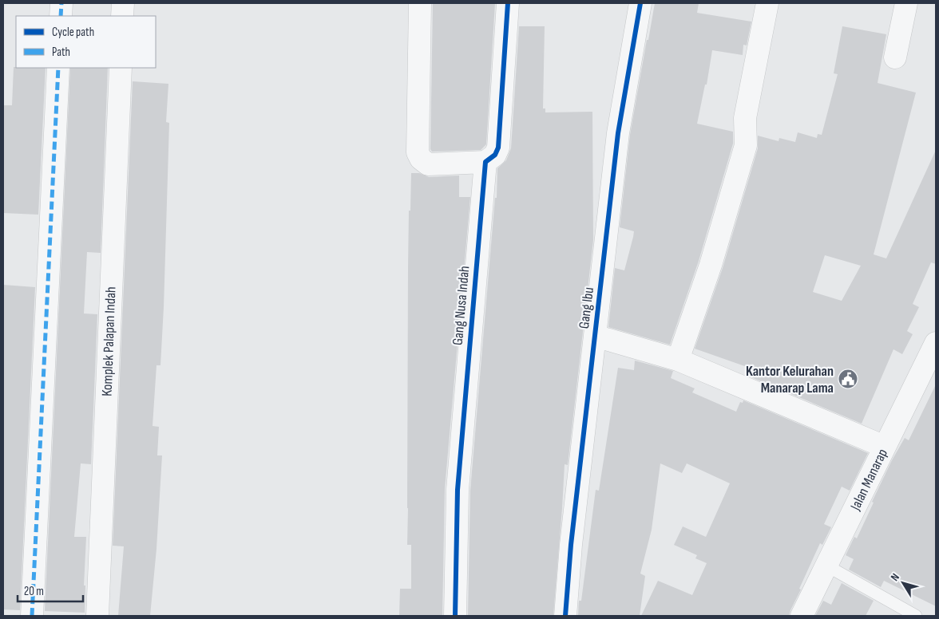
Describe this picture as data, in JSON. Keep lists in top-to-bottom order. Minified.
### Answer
{"streets":{"street":["Gang Nusa Indah","Gang Ibu","Komplek Palapan Indah","Jalan Manarap"]},"places":{"public building":["Kantor Kelurahan Manarap Lama"]},"legend":["Cycle path","Path"],"scale_bar":"20 m","north":"top left"}
